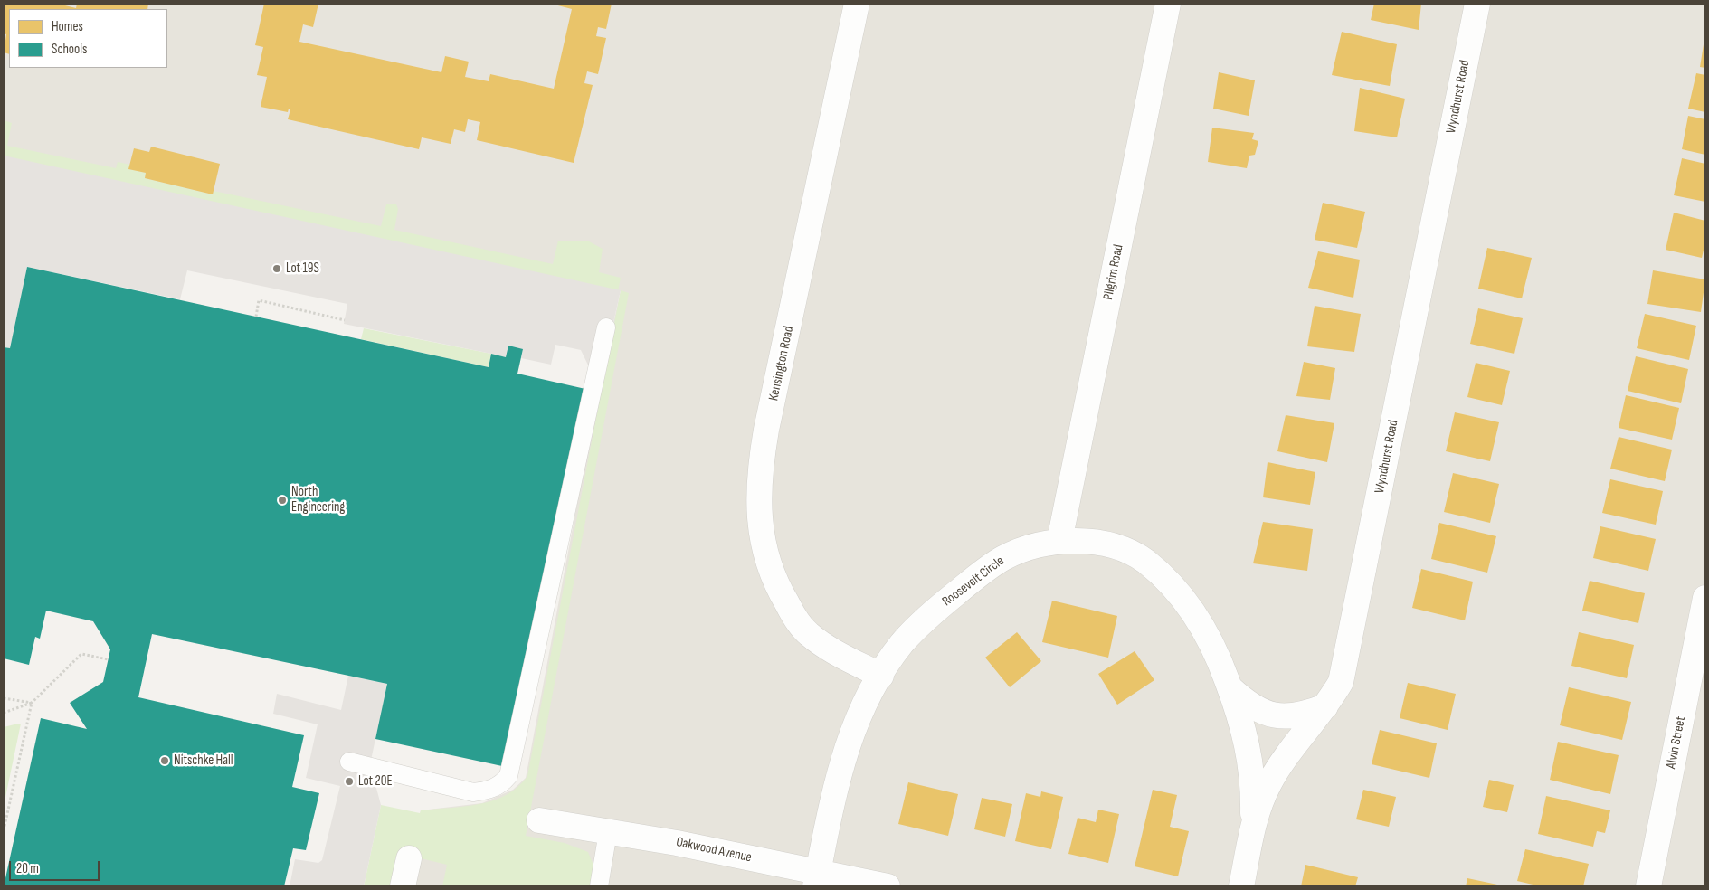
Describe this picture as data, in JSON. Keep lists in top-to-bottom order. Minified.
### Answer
{"streets":{"street":["Wyndhurst Road","Pilgrim Road","Kensington Road","Roosevelt Circle","Alvin Street","Oakwood Avenue"]},"crossings":[["Wyndhurst Road","Roosevelt Circle"],["Pilgrim Road","Roosevelt Circle"],["Kensington Road","Roosevelt Circle"],["Roosevelt Circle","Oakwood Avenue"]],"places":["Lot 19S","North Engineering","Nitschke Hall","Lot 20E"],"legend":["Homes","Schools"],"scale_bar":"20 m"}
